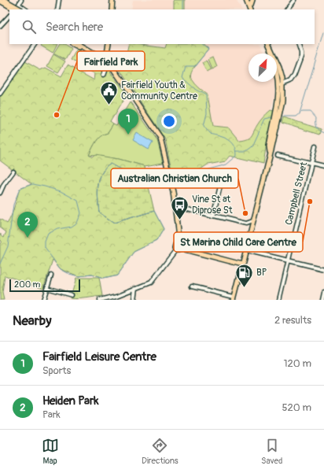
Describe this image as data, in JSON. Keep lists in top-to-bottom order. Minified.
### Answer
{"streets":{"street":["Campbell Street"]},"places":{"public building":["Fairfield Youth & Community Centre"],"other":["Fairfield Park","St Marina Child Care Centre","Australian Christian Church"],"bus stop":["Vine St at Diprose St"],"fuel station":["BP"]},"scale_bar":"200 m","north":"top right","page":{"search":"Search here","pins":["1","2"],"scale":"200 m","heading":["Nearby","2 results"],"list":[{"mark":"1","name":"Fairfield Leisure Centre","note":"Sports","value":"120 m"},{"mark":"2","name":"Heiden Park","note":"Park","value":"520 m"}],"nav":["Map","Directions","Saved"]}}
